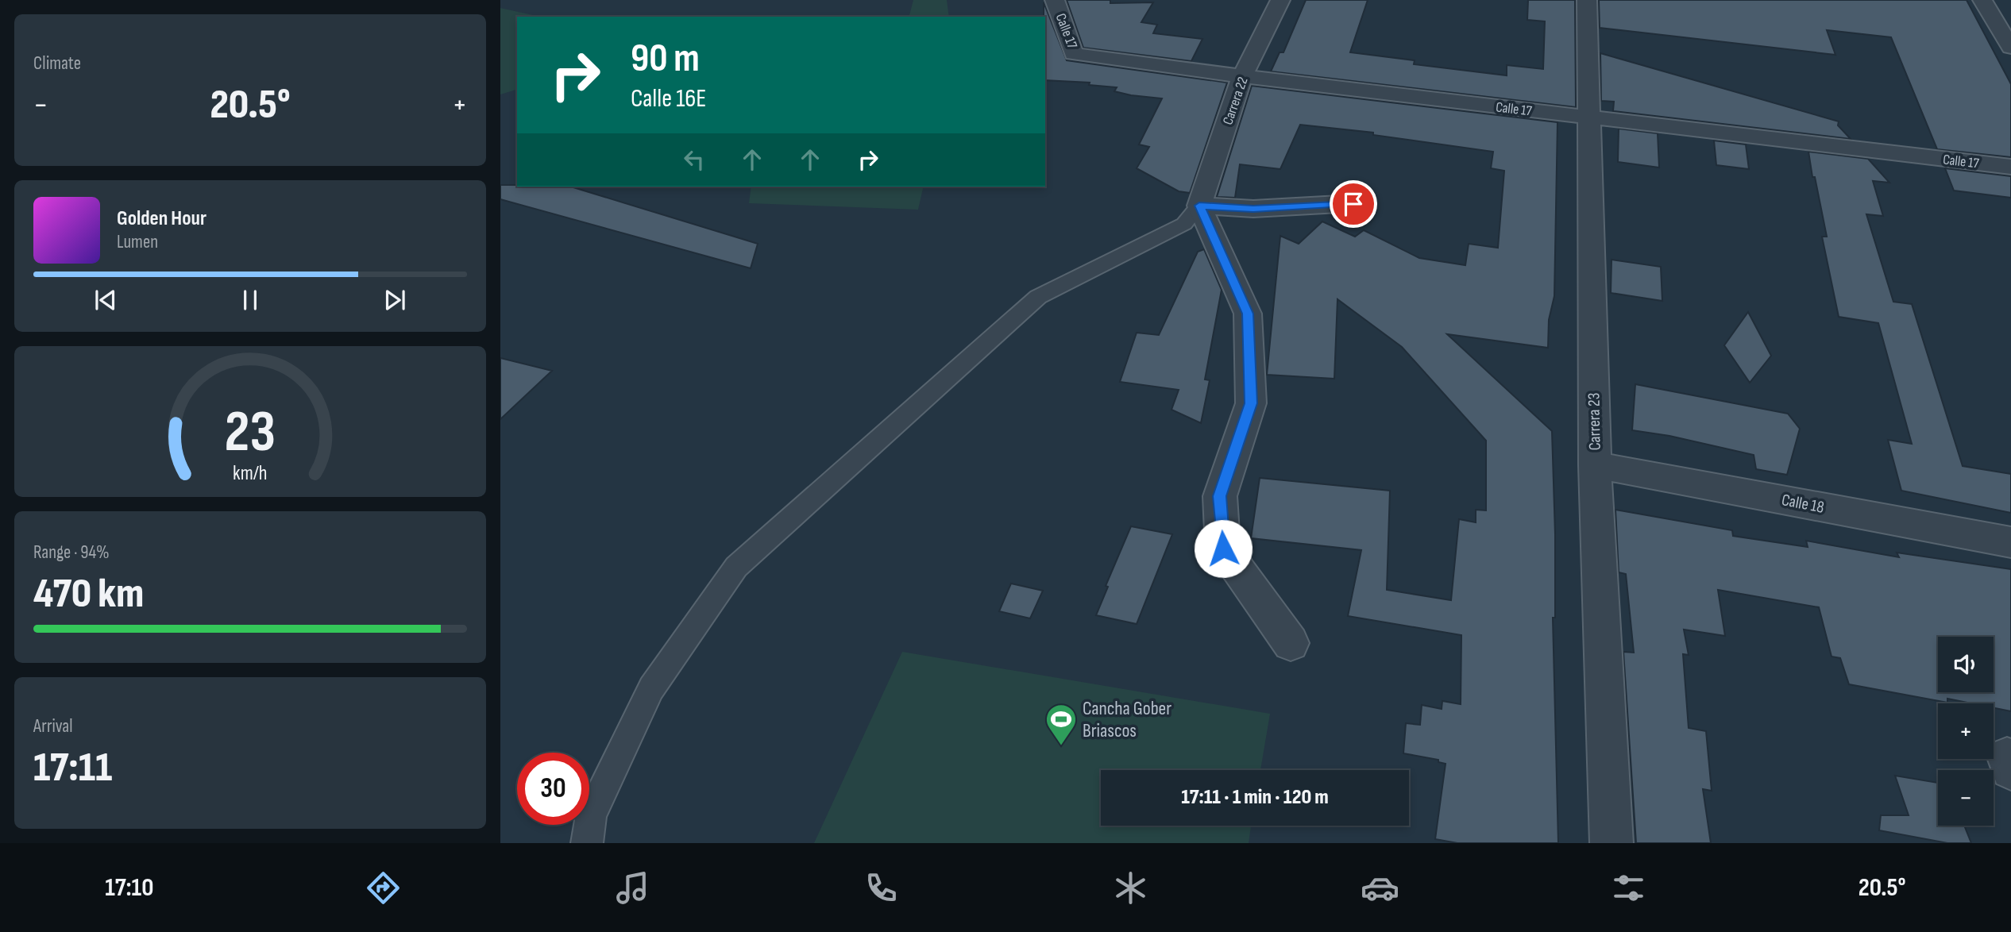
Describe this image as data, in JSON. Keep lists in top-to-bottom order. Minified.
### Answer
{"streets":{"street":["Calle 17","Carrera 22","Carrera 23","Calle 18"]},"crossings":[["Calle 17","Carrera 22"],["Calle 17","Carrera 23"],["Carrera 23","Calle 18"]],"places":{"sports":["Cancha Gober Briascos"]},"page":{"tile":["Climate",["Range · 94%","470 km"],["Arrival","17:11"]],"turn":["90 m","Calle 16E"],"heat":["−","20.5°","+"],"song":["Golden Hour","Lumen"],"map_buttons":["+","−"],"limit":"30","trip":"17:11 · 1 min · 120 m","tabs":["17:10","20.5°"],"gauge":["23","km/h"]}}
